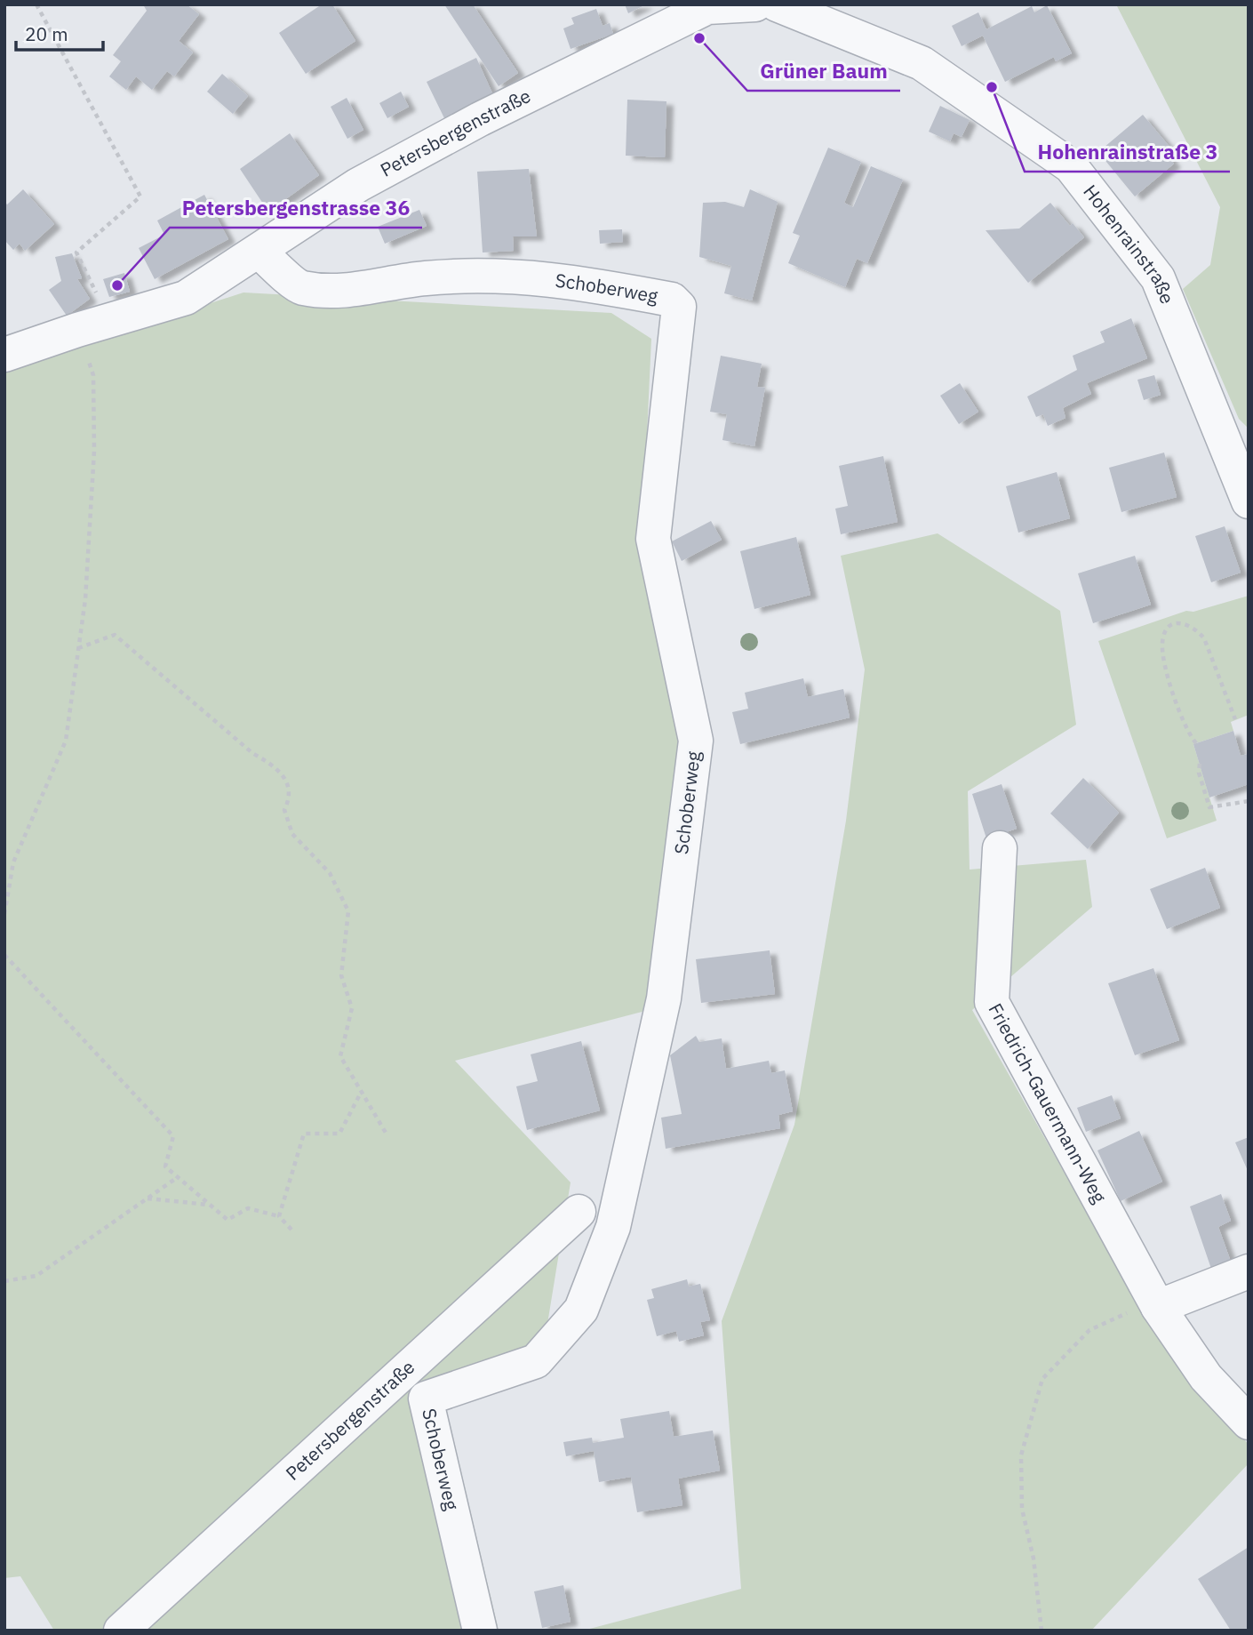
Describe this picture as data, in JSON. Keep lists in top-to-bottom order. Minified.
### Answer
{"streets":{"street":["Petersbergenstraße","Hohenrainstraße","Schoberweg","Friedrich-Gauermann-Weg"]},"crossings":[["Petersbergenstraße","Schoberweg"]],"places":["Grüner Baum","Hohenrainstraße 3","Petersbergenstrasse 36"],"scale_bar":"20 m"}
